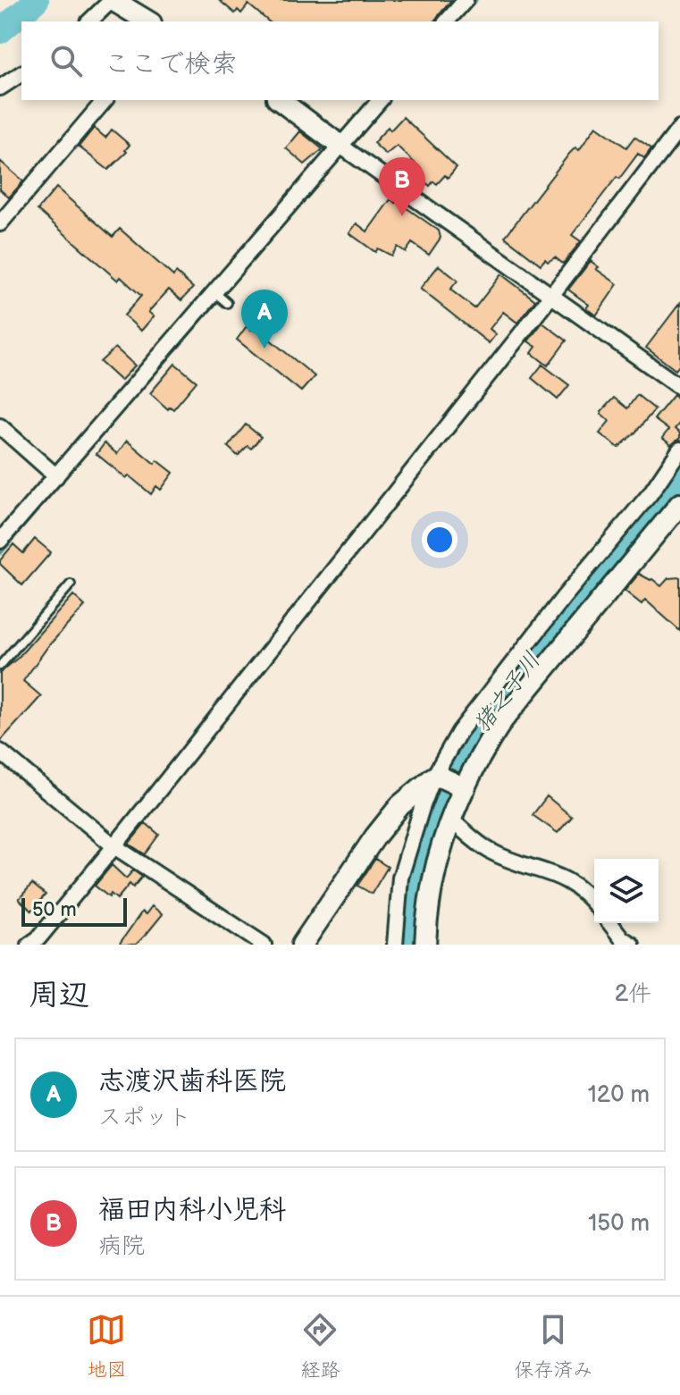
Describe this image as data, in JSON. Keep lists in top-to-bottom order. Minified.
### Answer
{"water":["猪之子川"],"scale_bar":"50 m","page":{"search":"ここで検索","pins":["B","A"],"scale":"50 m","heading":["周辺","2件"],"list":[{"mark":"A","name":"志渡沢歯科医院","note":"スポット","value":"120 m"},{"mark":"B","name":"福田内科小児科","note":"病院","value":"150 m"}],"nav":["地図","経路","保存済み"]}}
